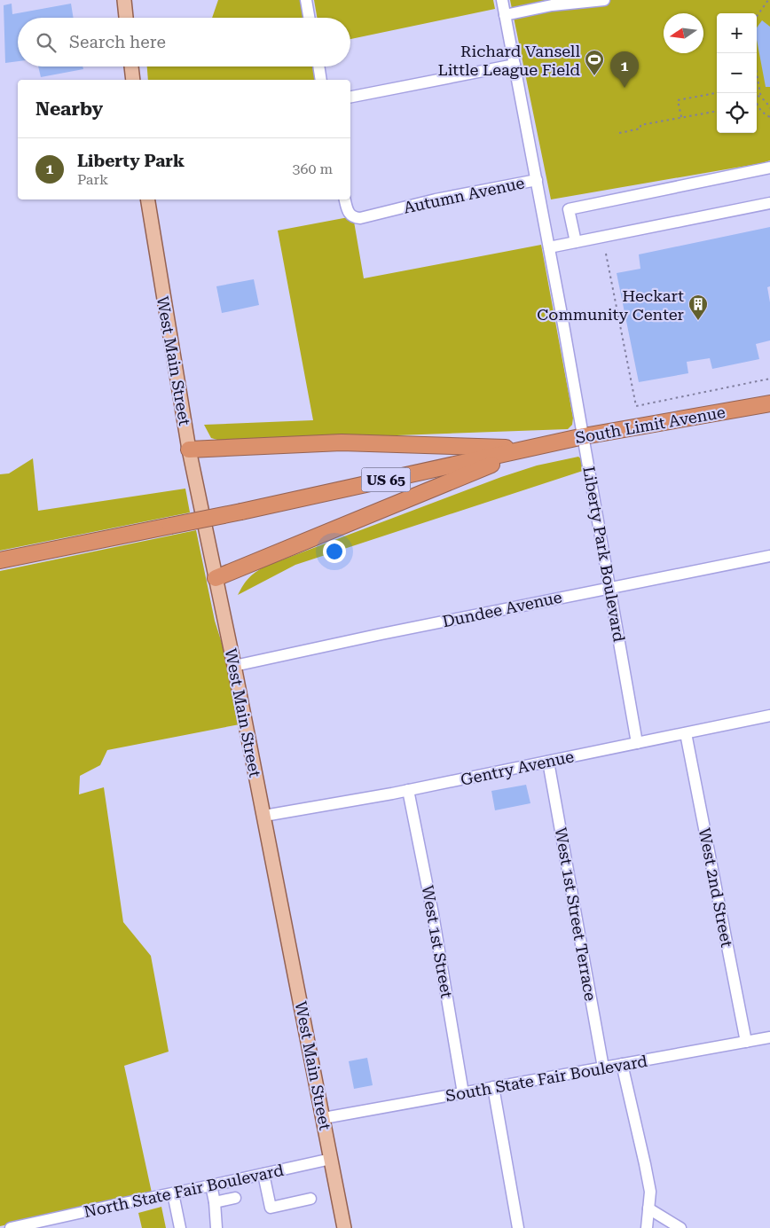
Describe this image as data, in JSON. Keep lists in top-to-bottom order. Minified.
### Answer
{"streets":{"highway":["South Limit Avenue","US 65"],"main road":["West Main Street"],"street":["Autumn Avenue","Liberty Park Boulevard","Dundee Avenue","Gentry Avenue","West 2nd Street","West 1st Street Terrace","West 1st Street","South State Fair Boulevard","North State Fair Boulevard"]},"crossings":[["Autumn Avenue","Liberty Park Boulevard"],["West Main Street","Dundee Avenue"],["West Main Street","Gentry Avenue"],["West Main Street","South State Fair Boulevard"],["West Main Street","North State Fair Boulevard"],["South Limit Avenue","US 65"],["South Limit Avenue","Liberty Park Boulevard"],["Liberty Park Boulevard","Dundee Avenue"],["Liberty Park Boulevard","Gentry Avenue"],["Gentry Avenue","West 2nd Street"],["Gentry Avenue","West 1st Street Terrace"],["Gentry Avenue","West 1st Street"],["West 2nd Street","South State Fair Boulevard"],["West 1st Street Terrace","South State Fair Boulevard"],["West 1st Street","South State Fair Boulevard"]],"places":{"sports":["Richard Vansell Little League Field"],"building":["Heckart Community Center"]},"north":"left","page":{"map_buttons":["+","−"],"search":"Search here","pins":"1","heading":"Nearby","list":[{"mark":"1","name":"Liberty Park","note":"Park","value":"360 m"}]}}
